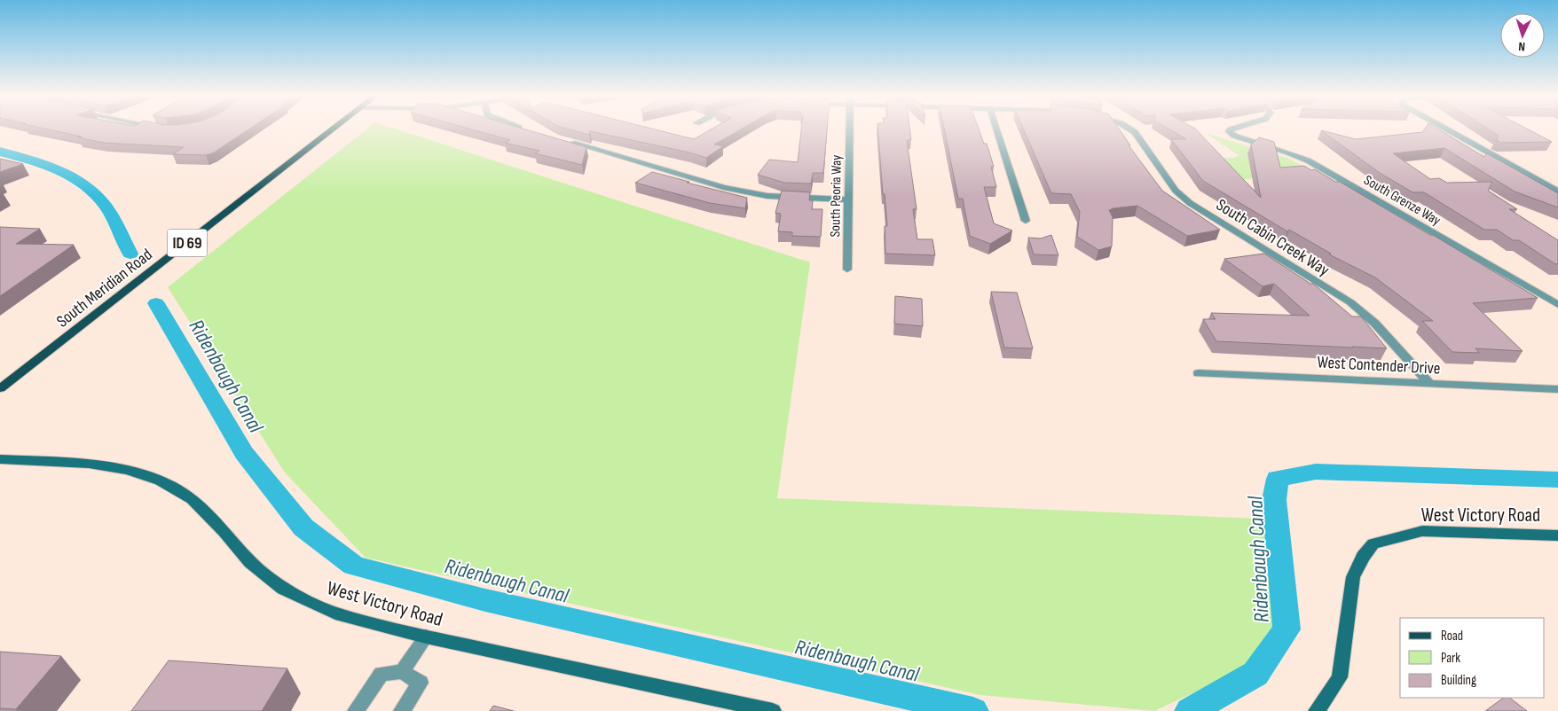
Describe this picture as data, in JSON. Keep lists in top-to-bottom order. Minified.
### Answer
{"streets":{"main road":["ID 69","South Meridian Road","West Victory Road"],"street":["South Peoria Way","South Grenze Way","South Cabin Creek Way","West Contender Drive"]},"crossings":[["South Cabin Creek Way","West Contender Drive"]],"water":["Ridenbaugh Canal"],"legend":["Road","Park","Building"],"north":"bottom"}
